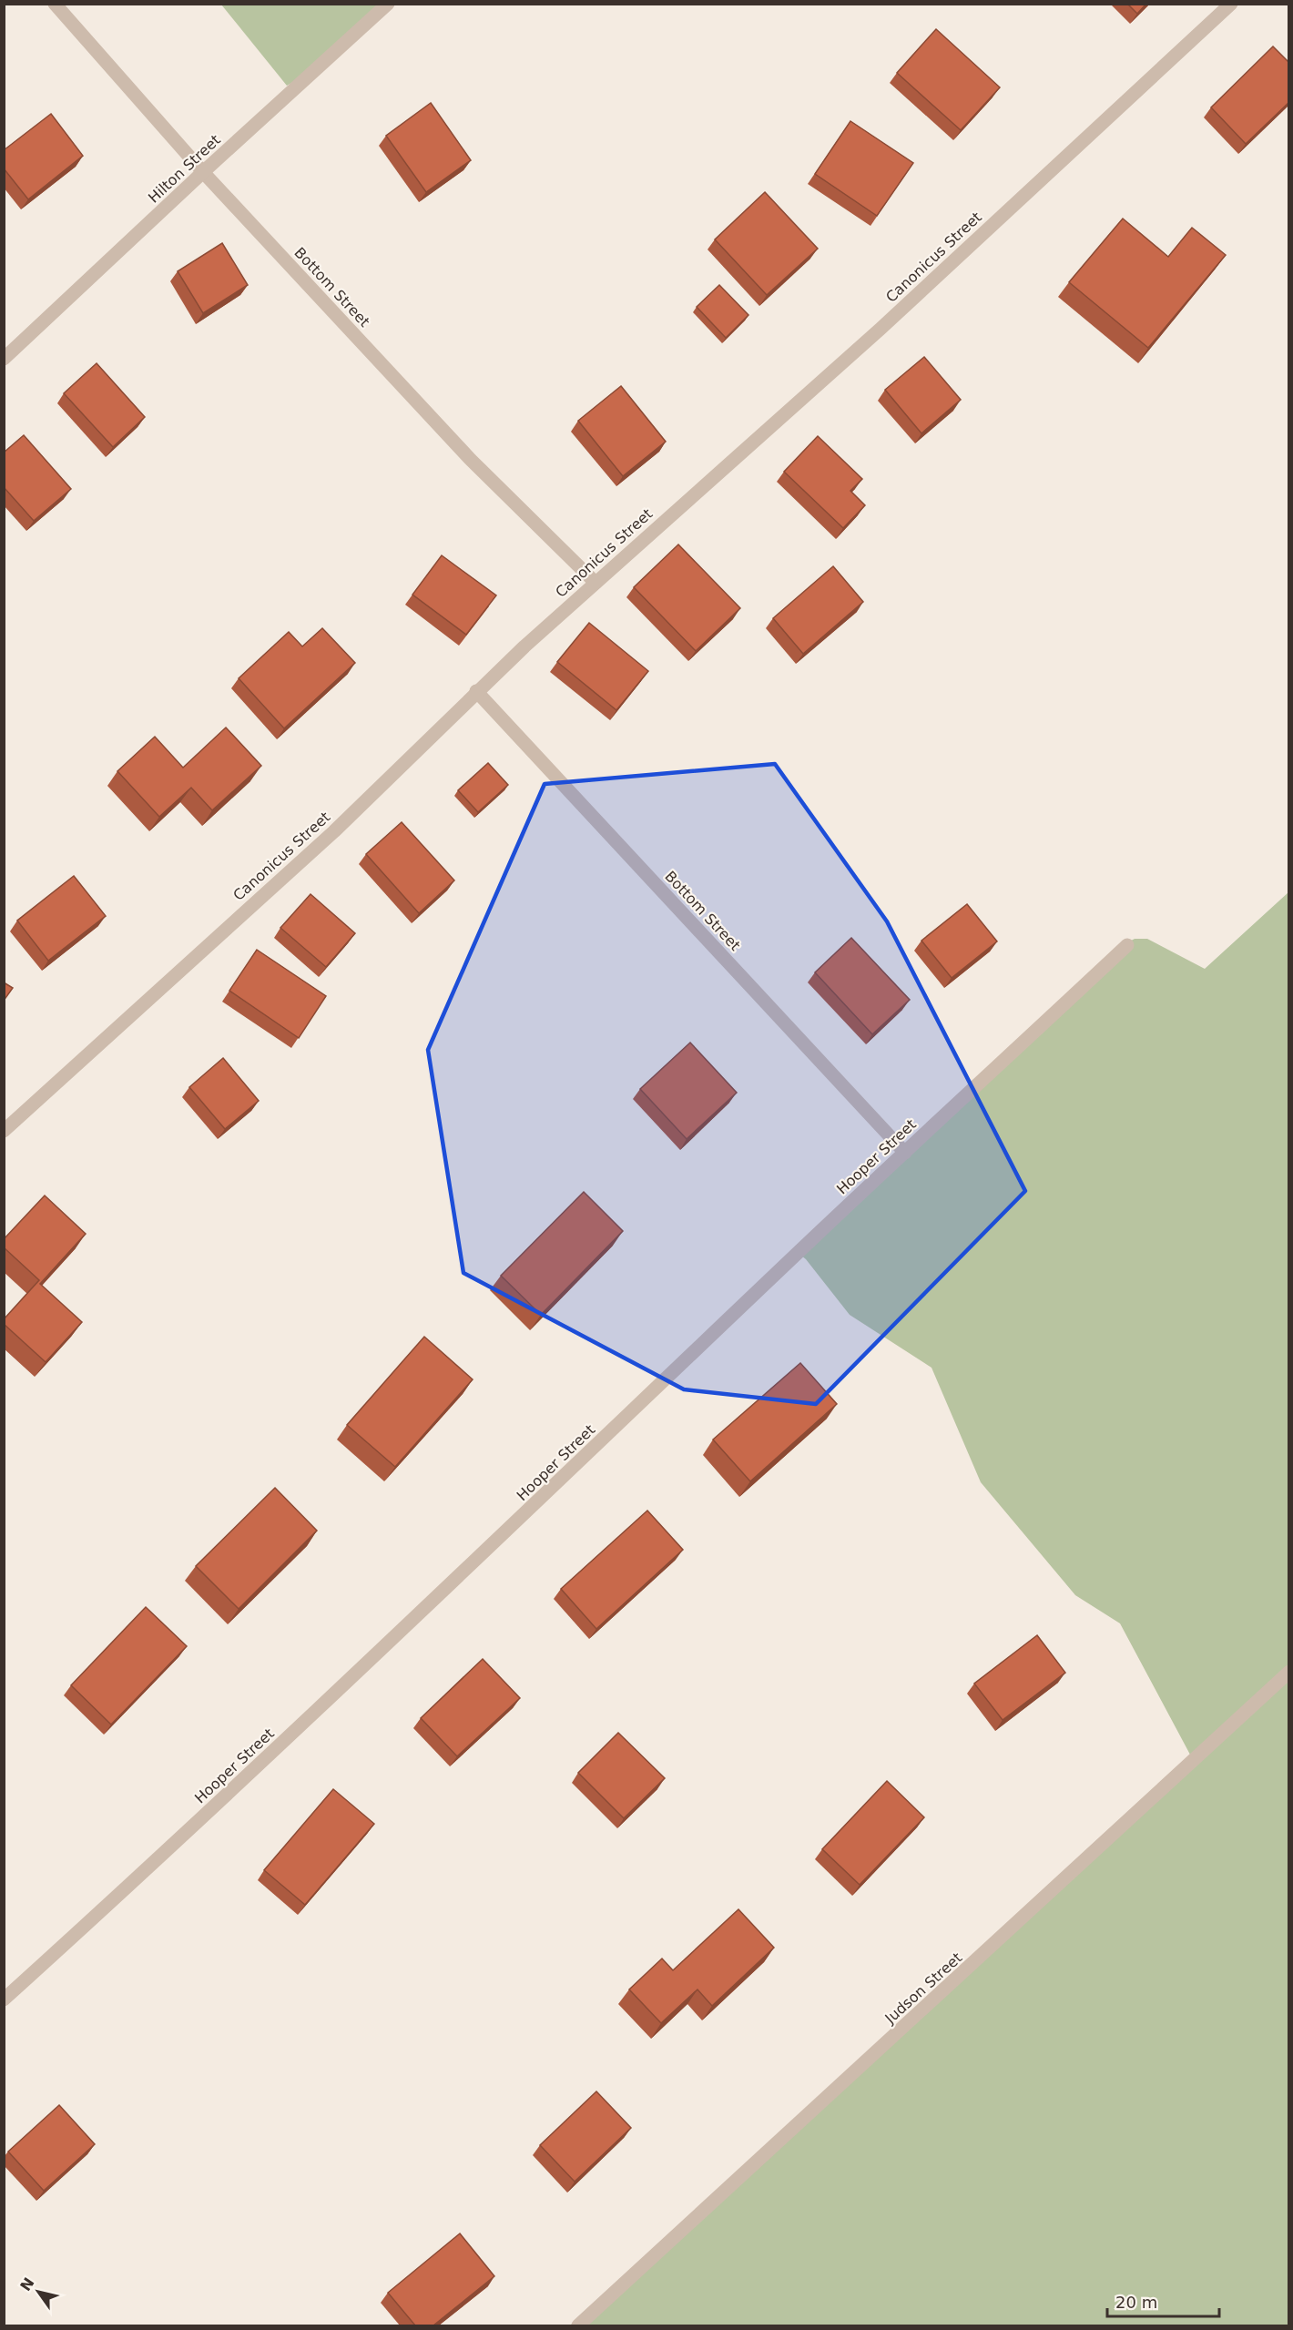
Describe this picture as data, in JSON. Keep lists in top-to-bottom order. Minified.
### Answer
{"streets":{"street":["Hilton Street","Canonicus Street","Bottom Street","Hooper Street","Judson Street"]},"crossings":[["Hilton Street","Bottom Street"],["Canonicus Street","Bottom Street"],["Bottom Street","Hooper Street"]],"scale_bar":"20 m","north":"top left"}
